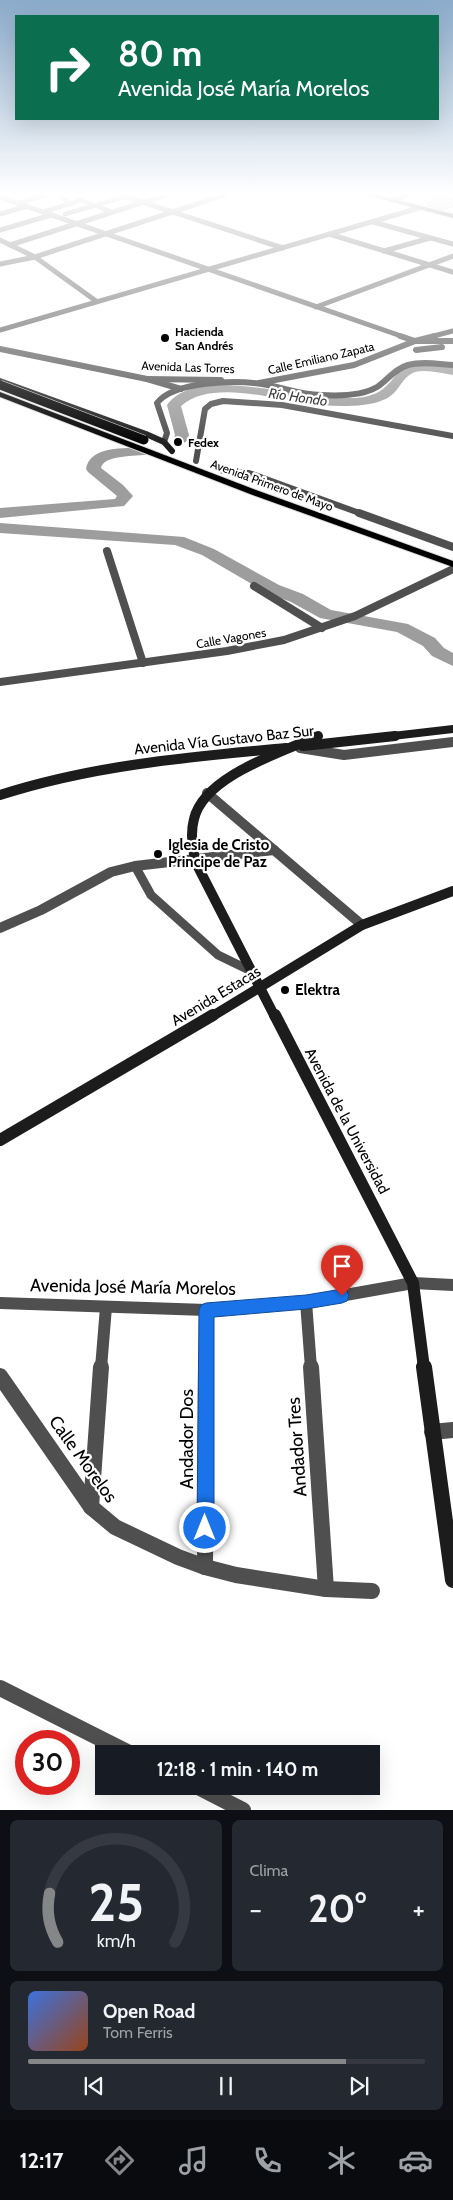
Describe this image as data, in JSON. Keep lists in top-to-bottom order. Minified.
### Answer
{"streets":{"highway":["Avenida Primero de Mayo"],"main road":["Avenida Vía Gustavo Baz Sur","Avenida Estacas","Avenida de la Universidad"],"street":["Calle Emiliano Zapata","Avenida Las Torres","Calle Vagones","Avenida José María Morelos","Andador Dos","Andador Tres","Calle Morelos"]},"crossings":[["Calle Emiliano Zapata","Avenida Las Torres"],["Avenida Las Torres","Avenida Primero de Mayo"],["Avenida Vía Gustavo Baz Sur","Avenida de la Universidad"],["Avenida Estacas","Avenida de la Universidad"],["Avenida de la Universidad","Avenida José María Morelos"],["Avenida José María Morelos","Andador Dos"],["Avenida José María Morelos","Andador Tres"],["Andador Dos","Calle Morelos"],["Andador Tres","Calle Morelos"]],"water":["Río Hondo"],"places":["Hacienda San Andrés","Fedex","Iglesia de Cristo Principe de Paz","Elektra"],"page":{"turn":["80 m","Avenida José María Morelos"],"limit":"30","trip":"12:18 · 1 min · 140 m","tile":"Clima","heat":["−","20°","+"],"song":["Open Road","Tom Ferris"],"tabs":"12:17","gauge":["25","km/h"]}}
